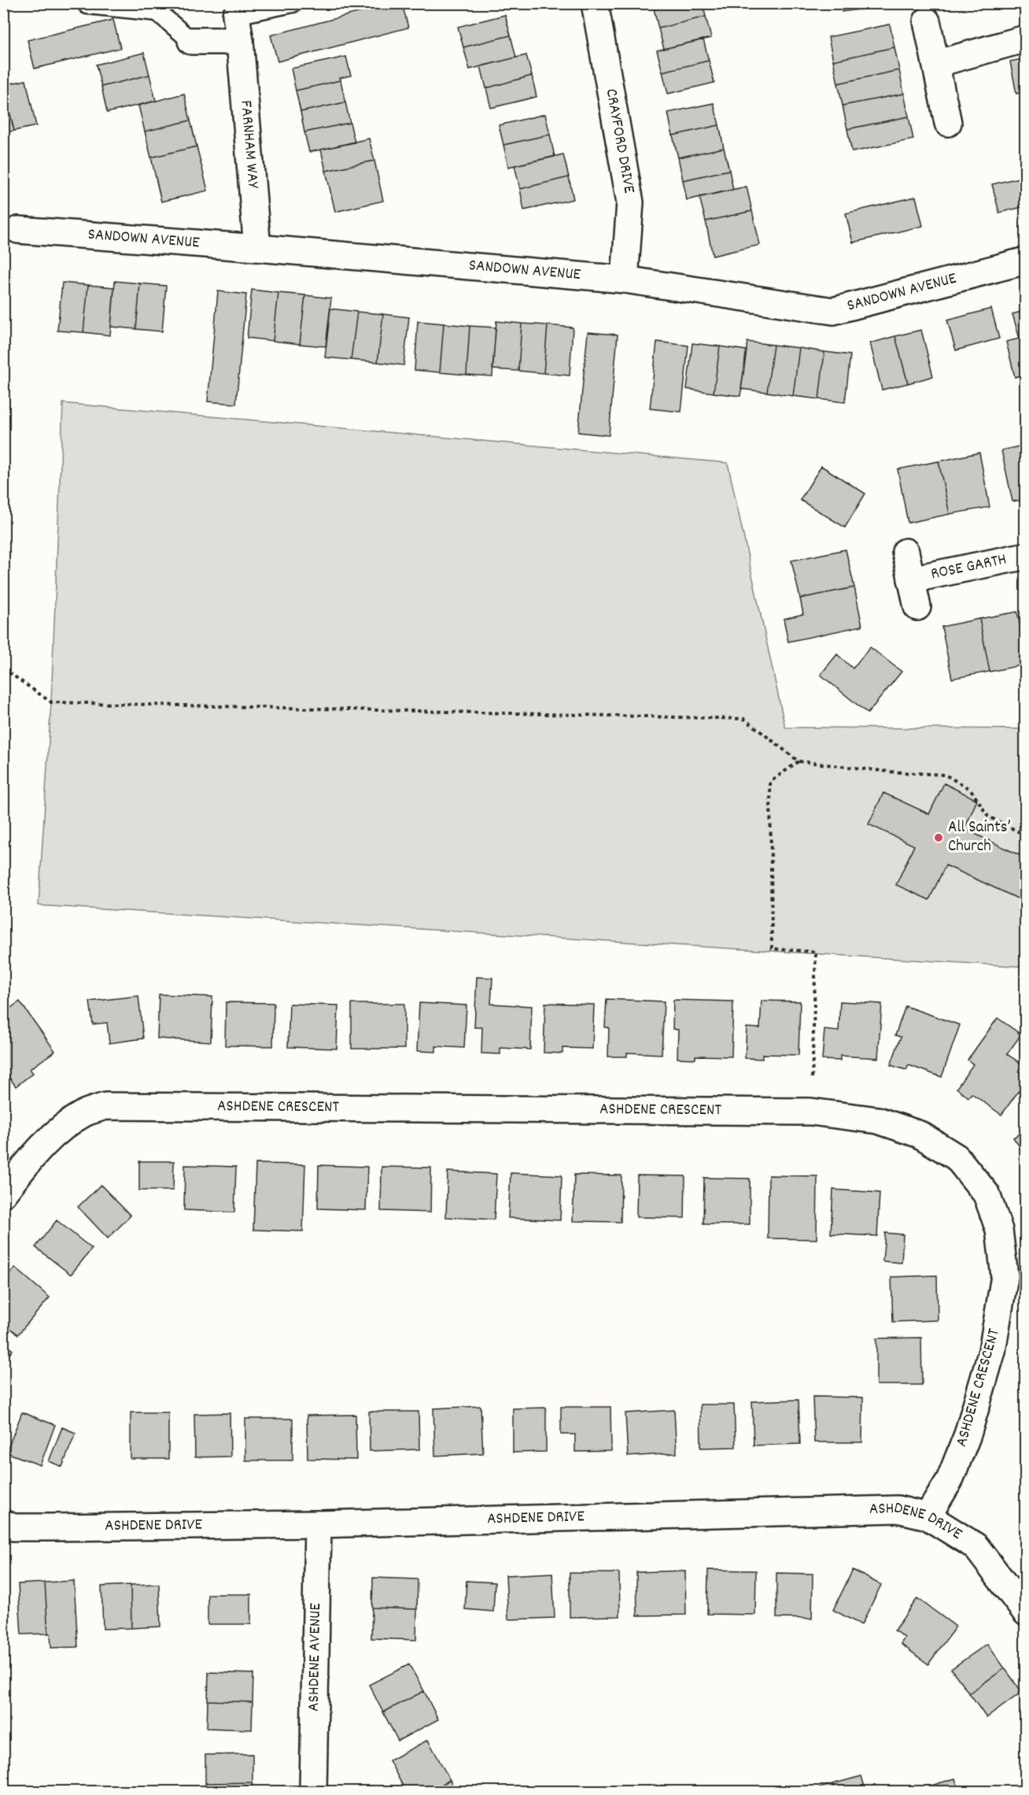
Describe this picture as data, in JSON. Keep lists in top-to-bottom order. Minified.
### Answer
{"streets":{"street":["CRAYFORD DRIVE","FARNHAM WAY","SANDOWN AVENUE","ROSE GARTH","ASHDENE CRESCENT","ASHDENE DRIVE","ASHDENE AVENUE"]},"crossings":[["CRAYFORD DRIVE","SANDOWN AVENUE"],["FARNHAM WAY","SANDOWN AVENUE"],["ASHDENE CRESCENT","ASHDENE DRIVE"],["ASHDENE DRIVE","ASHDENE AVENUE"]],"places":["All Saints’ Church"]}
